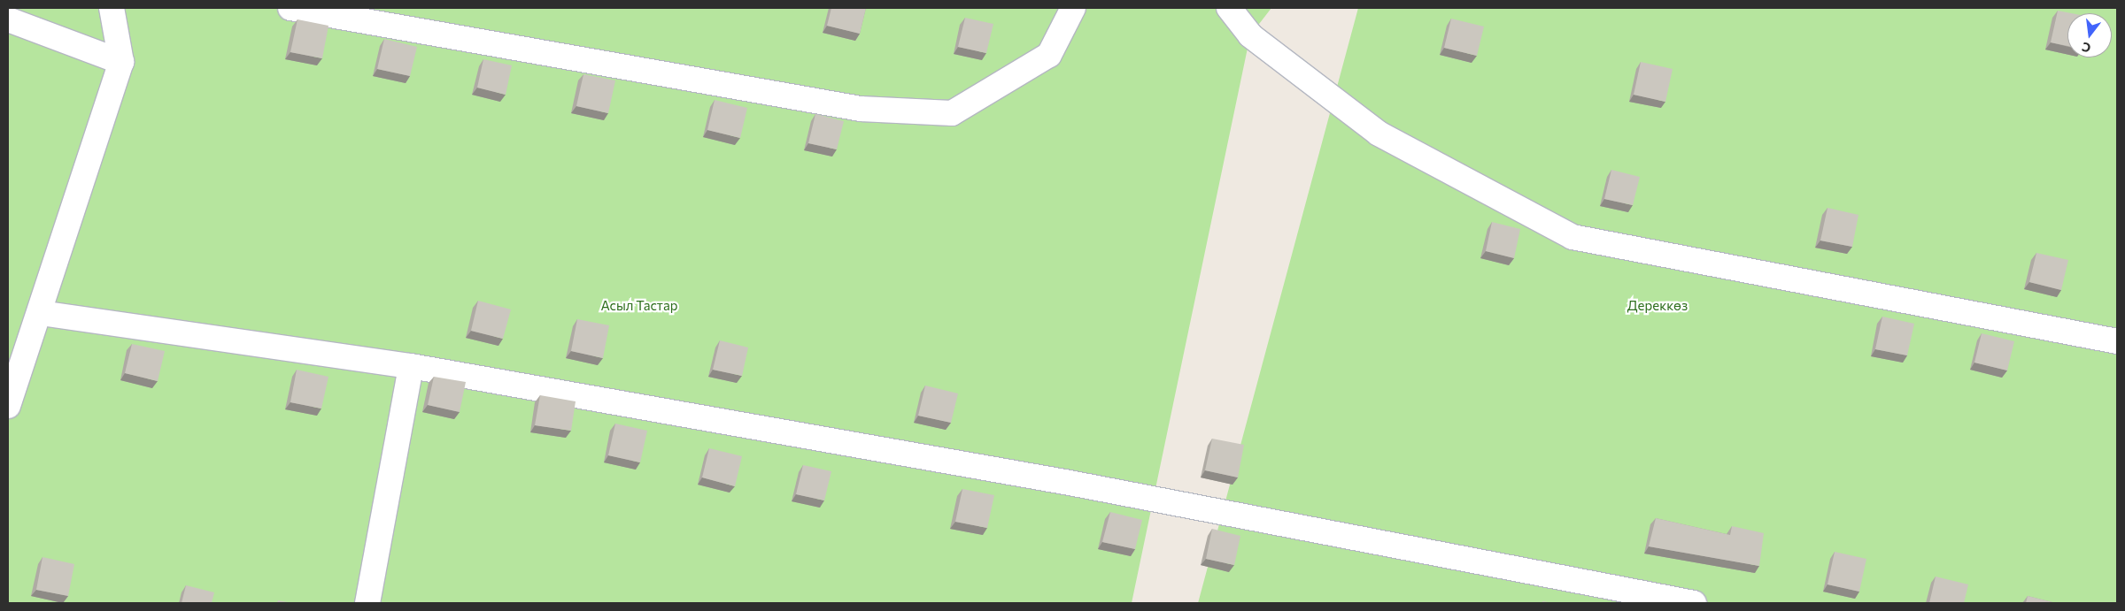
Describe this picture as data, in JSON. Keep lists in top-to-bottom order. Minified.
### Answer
{"parks":["Асыл Тастар","Дереккөз"],"north":"bottom"}
